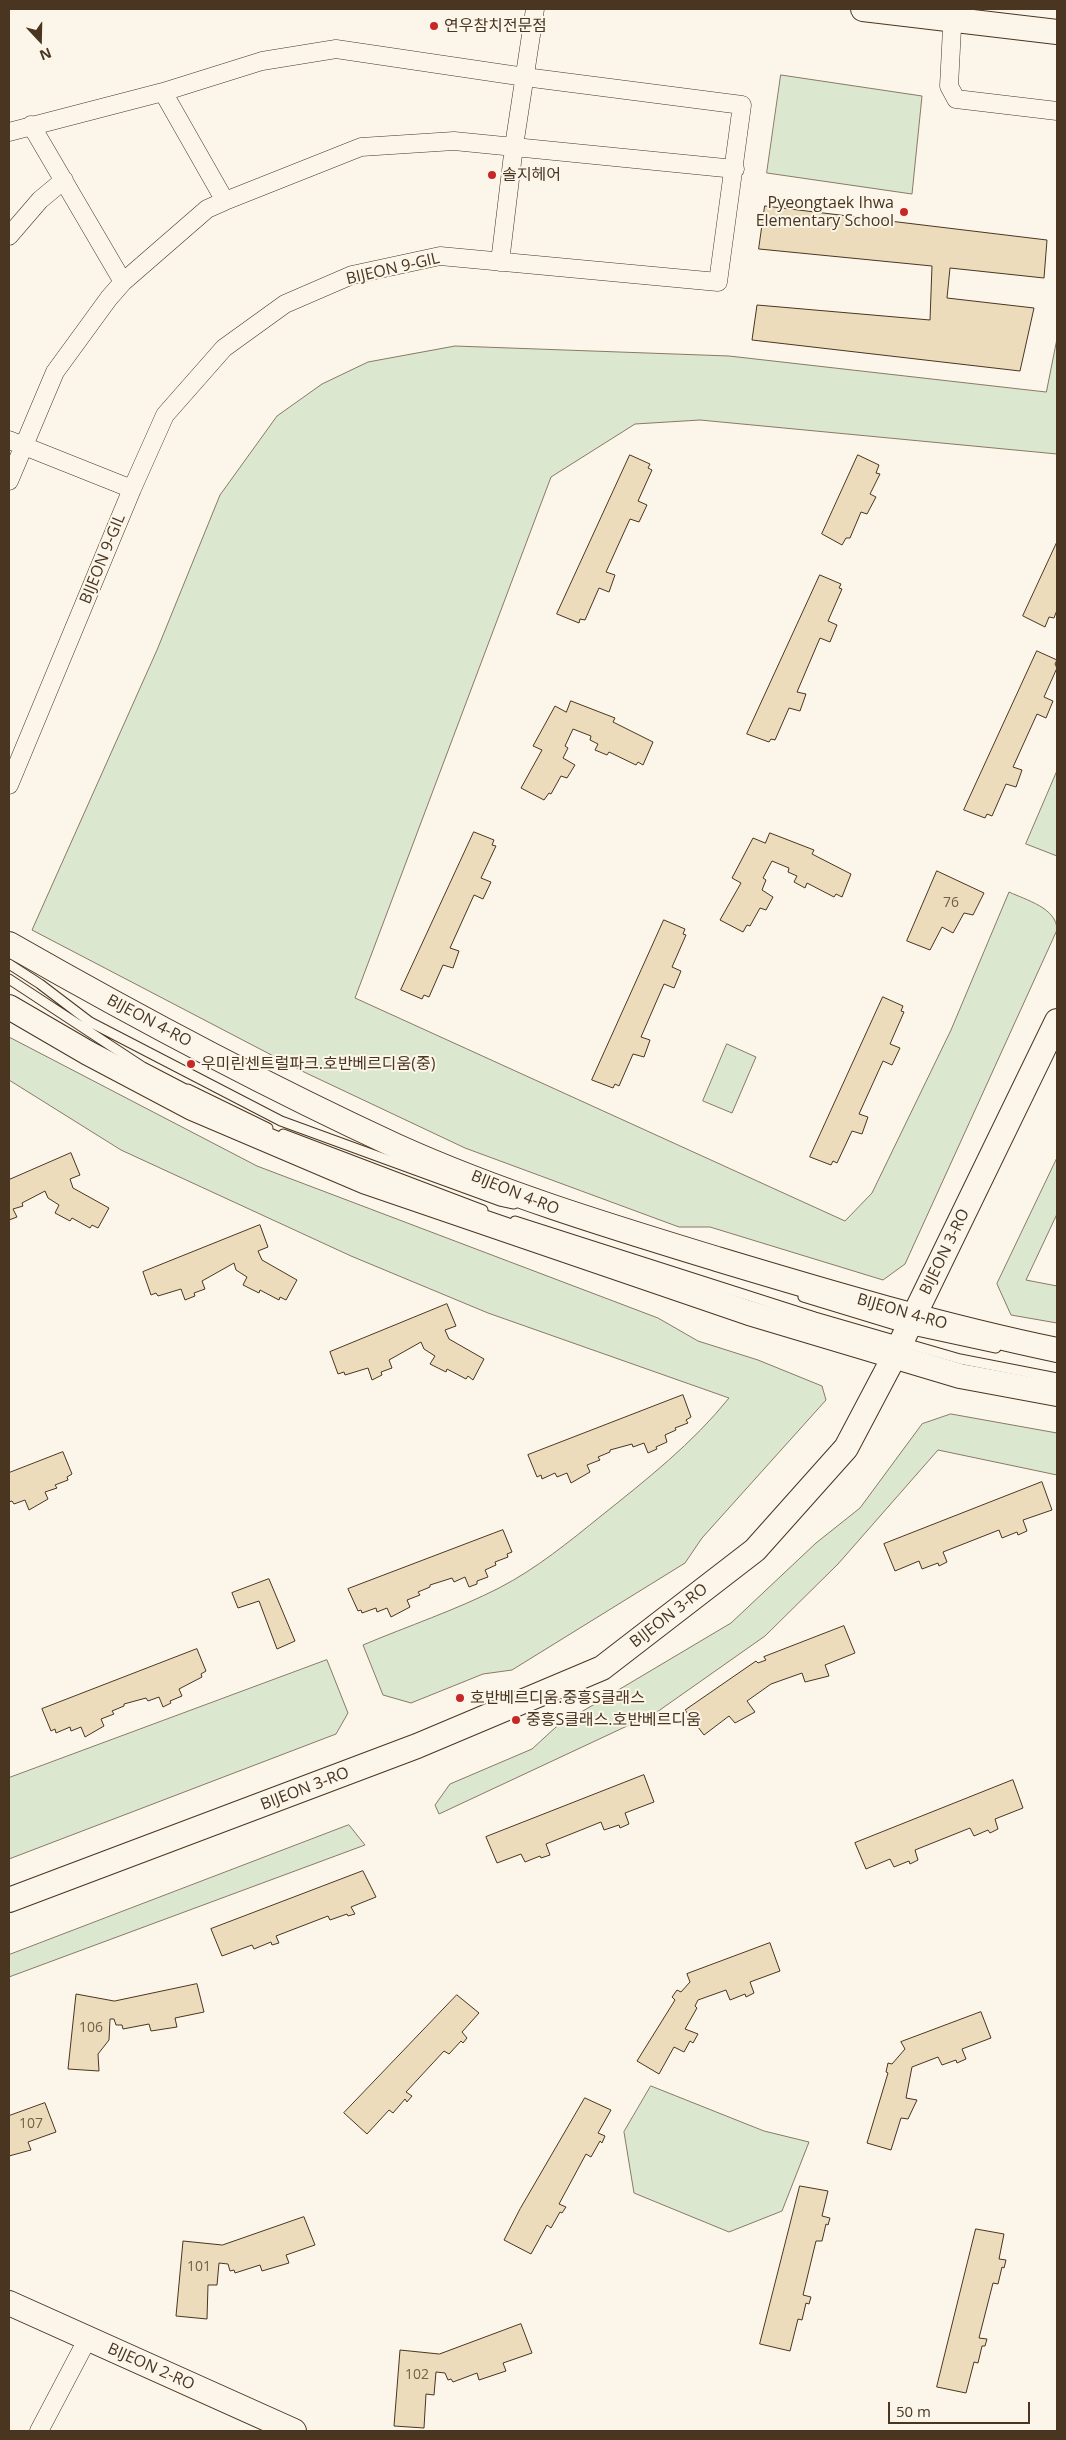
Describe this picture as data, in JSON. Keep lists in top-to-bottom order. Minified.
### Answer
{"streets":{"main road":["BIJEON 4-RO","BIJEON 3-RO","BIJEON 2-RO"],"street":["BIJEON 9-GIL"]},"crossings":[["BIJEON 4-RO","BIJEON 3-RO"]],"places":["연우참치전문점","솔지헤어","Pyeongtaek Ihwa Elementary School","우미린센트럴파크.호반베르디움(중)","호반베르디움.중흥S클래스","중흥S클래스.호반베르디움"],"house_numbers":["76","106","107","101","102"],"scale_bar":"50 m","north":"bottom"}
